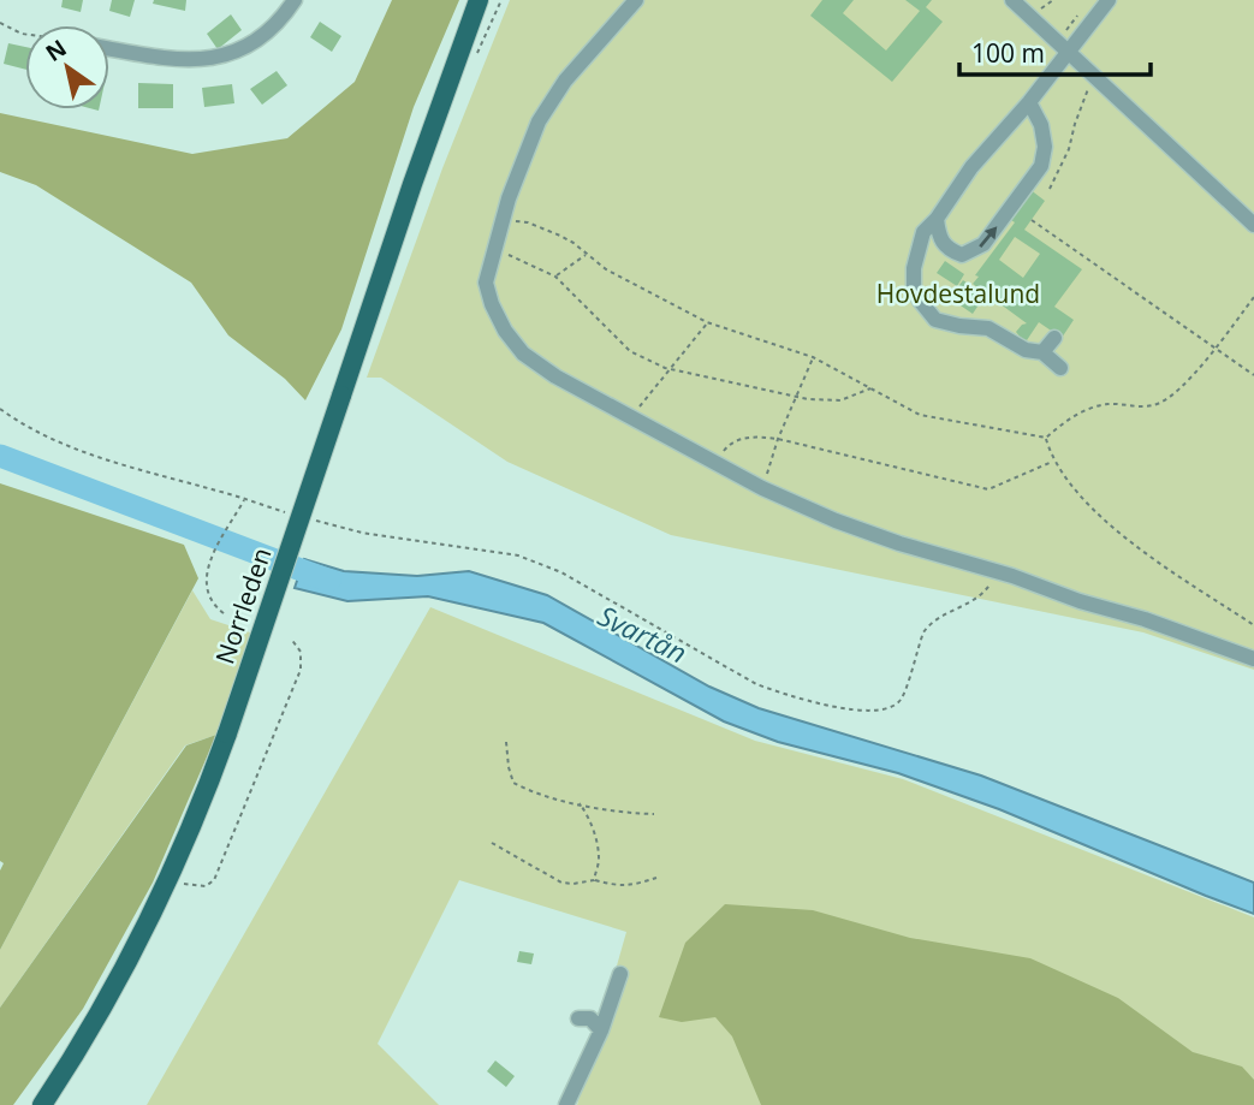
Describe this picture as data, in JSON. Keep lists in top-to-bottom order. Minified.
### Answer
{"streets":{"main road":["Norrleden"]},"water":["Svartån"],"parks":["Hovdestalund"],"scale_bar":"100 m","north":"top left"}
